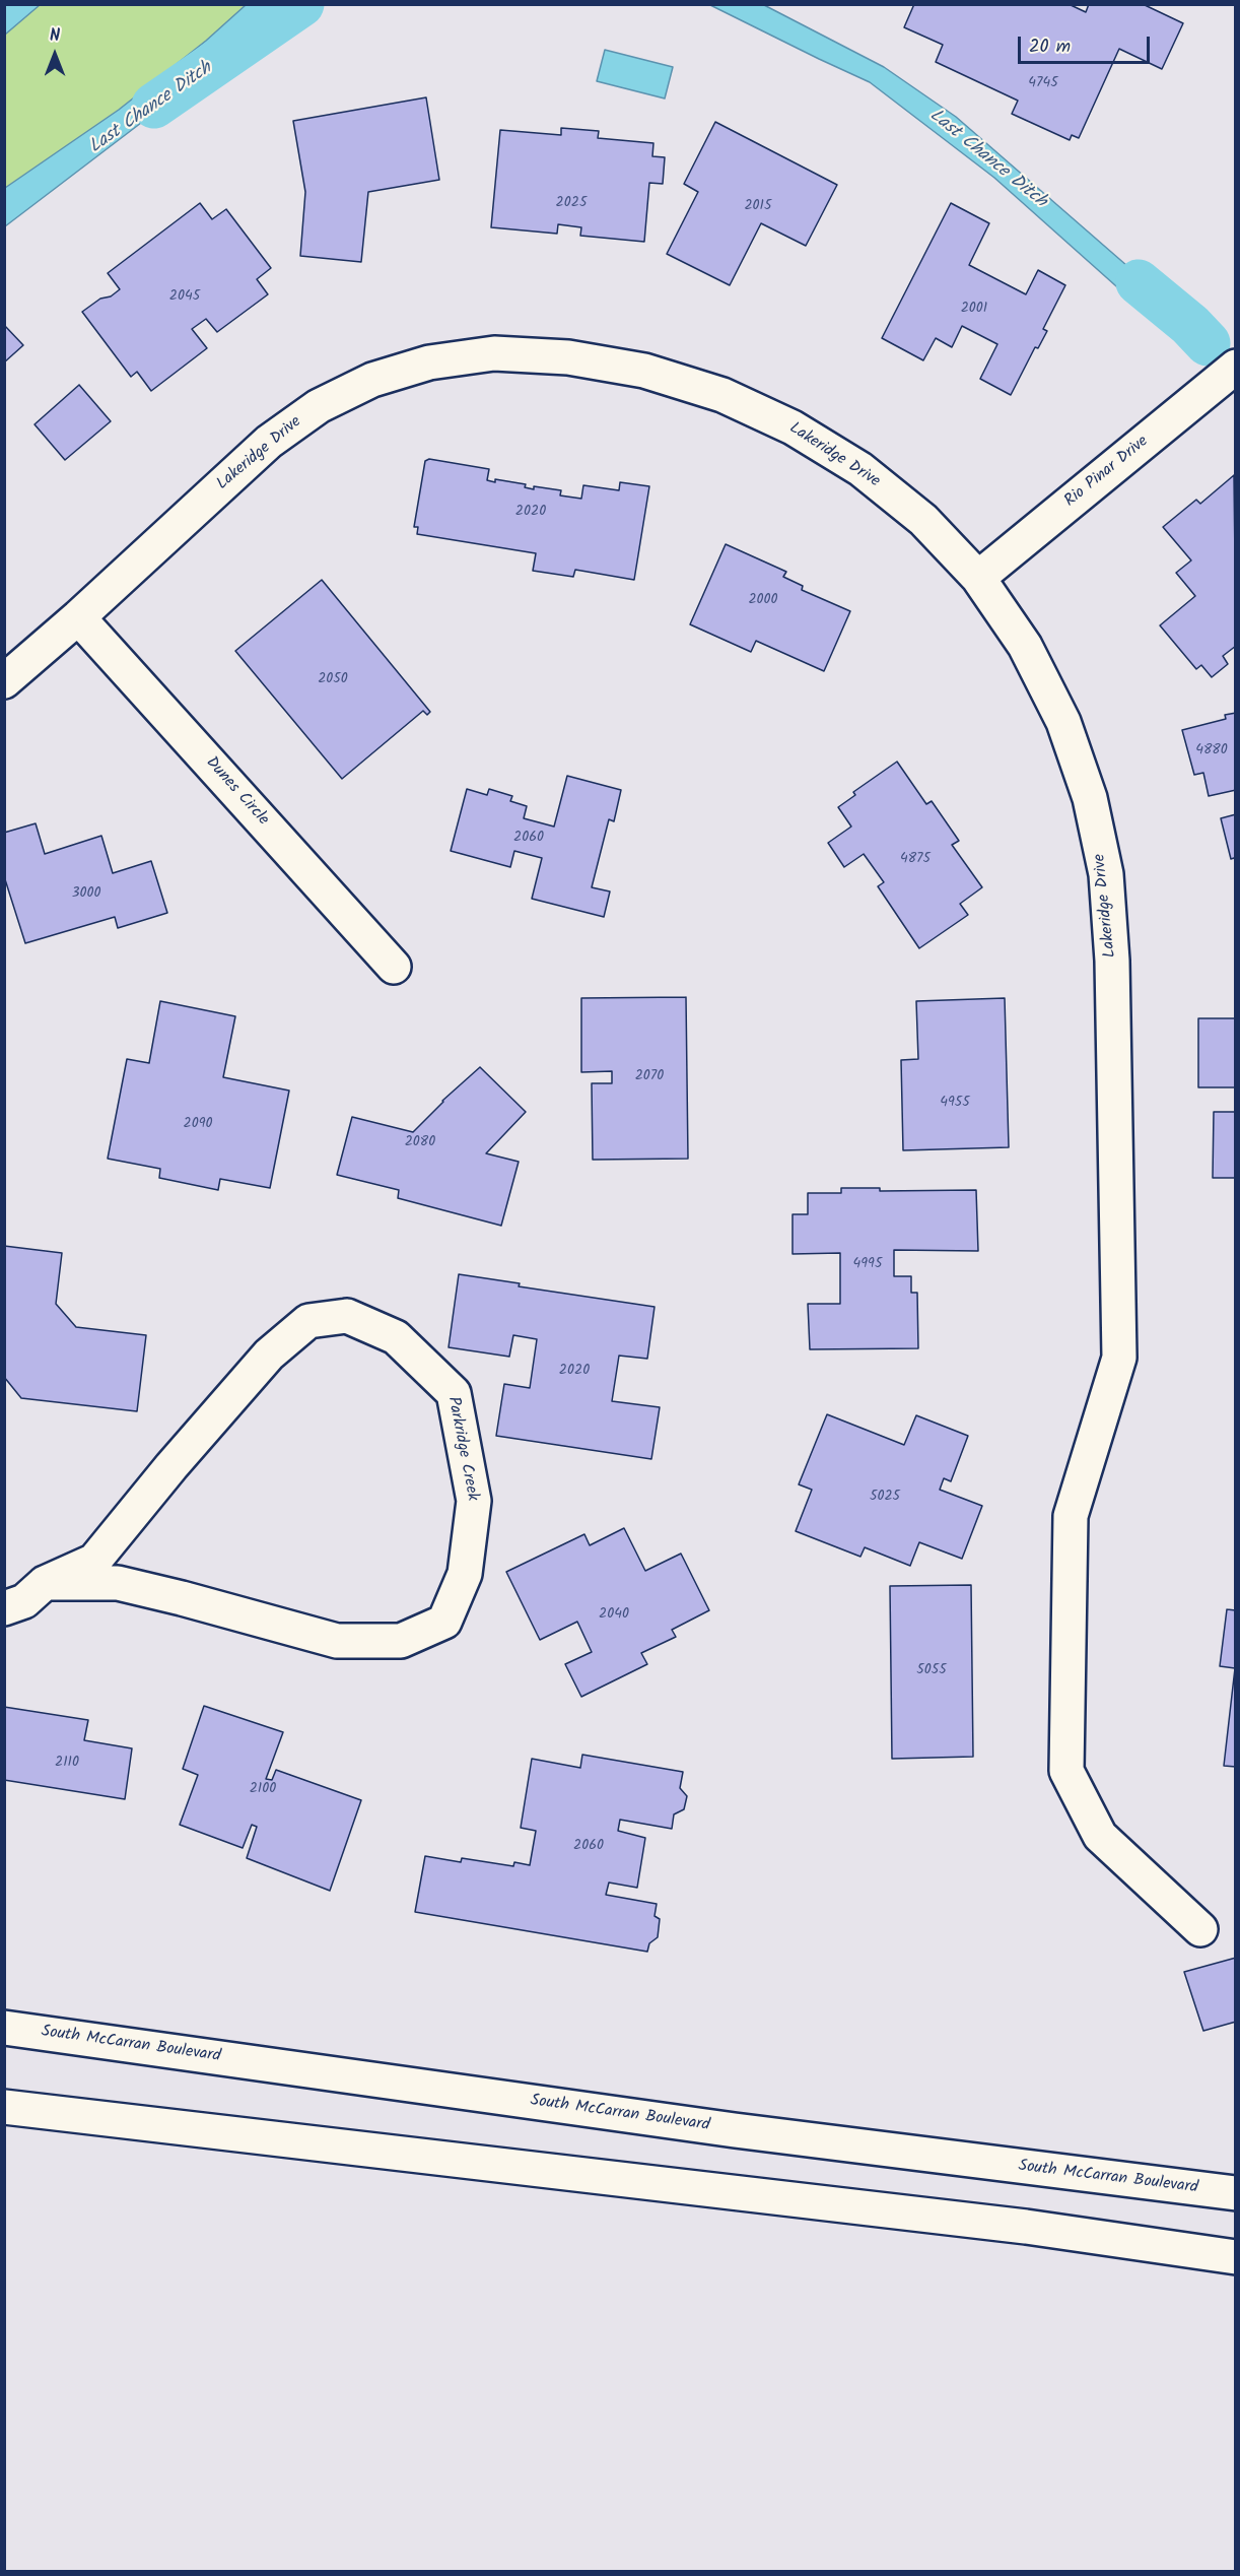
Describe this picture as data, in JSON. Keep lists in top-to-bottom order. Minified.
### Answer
{"streets":{"street":["Lakeridge Drive","Rio Pinar Drive","Dunes Circle","Parkridge Creek","South McCarran Boulevard"]},"crossings":[["Lakeridge Drive","Rio Pinar Drive"],["Lakeridge Drive","Dunes Circle"]],"water":["Last Chance Ditch"],"house_numbers":["4745","2025","2015","2045","2001","2020","2000","2050","4880","2060","4875","3000","2070","4955","2090","2080","4995","2020","5025","2040","5055","2110","2100","2060"],"scale_bar":"20 m","north":"top"}
